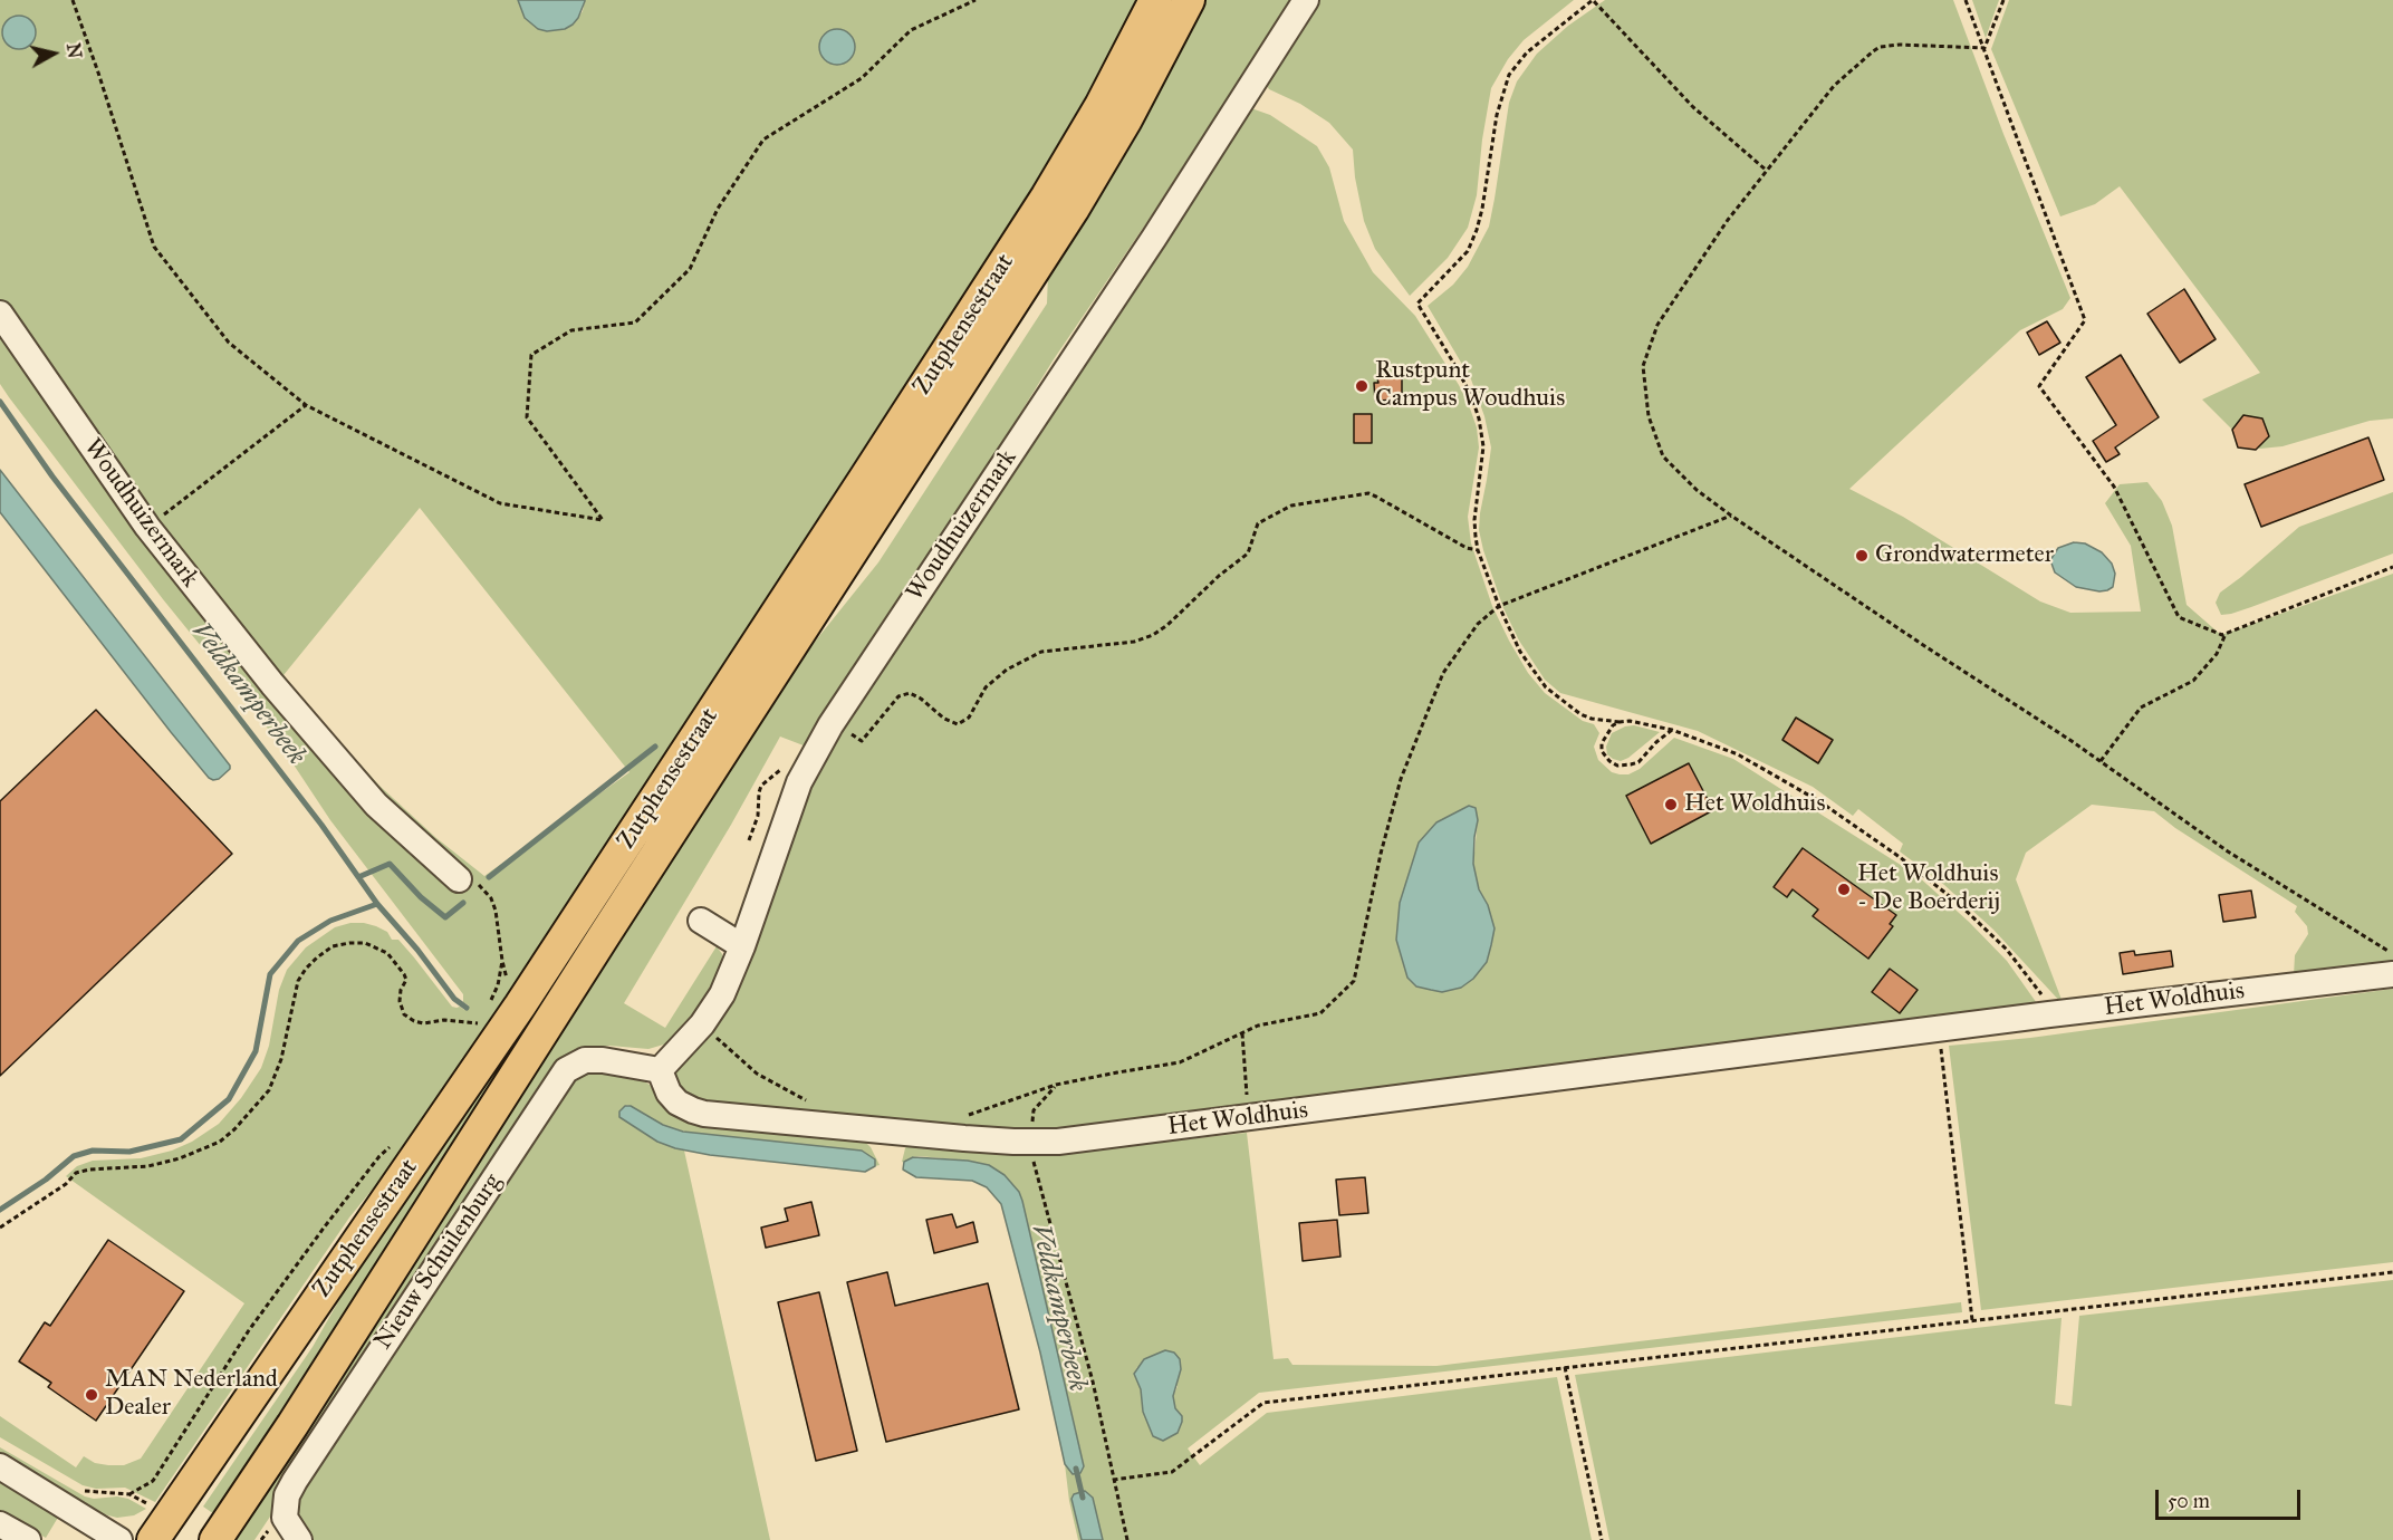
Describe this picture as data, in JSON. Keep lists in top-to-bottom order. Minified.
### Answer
{"streets":{"main road":["Zutphensestraat"],"street":["Woudhuizermark","Het Woldhuis","Nieuw Schuilenburg"]},"crossings":[["Woudhuizermark","Het Woldhuis"],["Woudhuizermark","Nieuw Schuilenburg"],["Het Woldhuis","Nieuw Schuilenburg"]],"water":["Veldkamperbeek"],"places":["Rustpunt Campus Woudhuis","Grondwatermeter","Het Woldhuis","Het Woldhuis - De Boerderij","MAN Nederland Dealer"],"scale_bar":"50 m","north":"right"}
